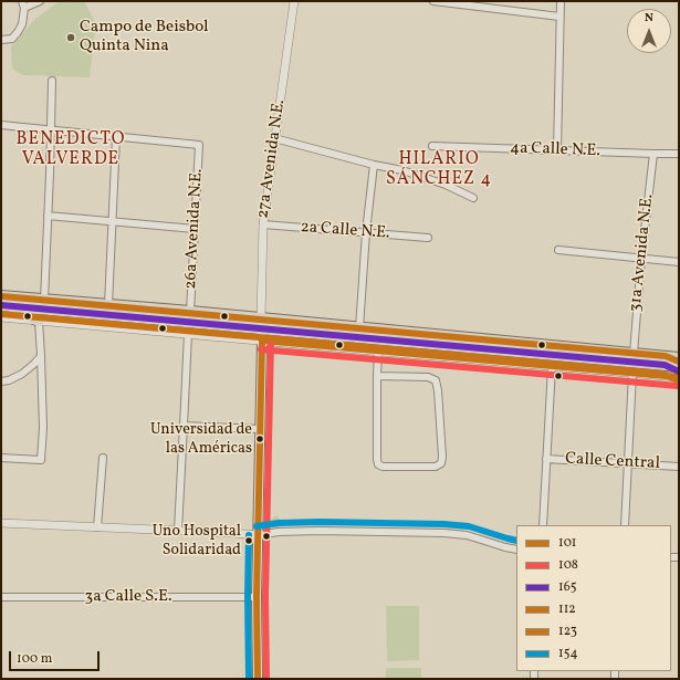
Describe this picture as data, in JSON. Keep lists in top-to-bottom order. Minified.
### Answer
{"streets":{"street":["4a Calle N.E.","27a Avenida N.E.","26a Avenida N.E.","2a Calle N.E.","31a Avenida N.E.","Calle Central","3a Calle S.E."]},"crossings":[["4a Calle N.E.","31a Avenida N.E."],["27a Avenida N.E.","2a Calle N.E."]],"districts":["BENEDICTO VALVERDE","HILARIO SÁNCHEZ 4"],"places":["Campo de Beisbol Quinta Nina","Universidad de las Américas","Uno Hospital Solidaridad"],"lines":["transit line 123","transit line 165","transit line 112","transit line 101","transit line 108","transit line 154"],"legend":["101","108","165","112","123","154"],"scale_bar":"100 m","north":"top"}
